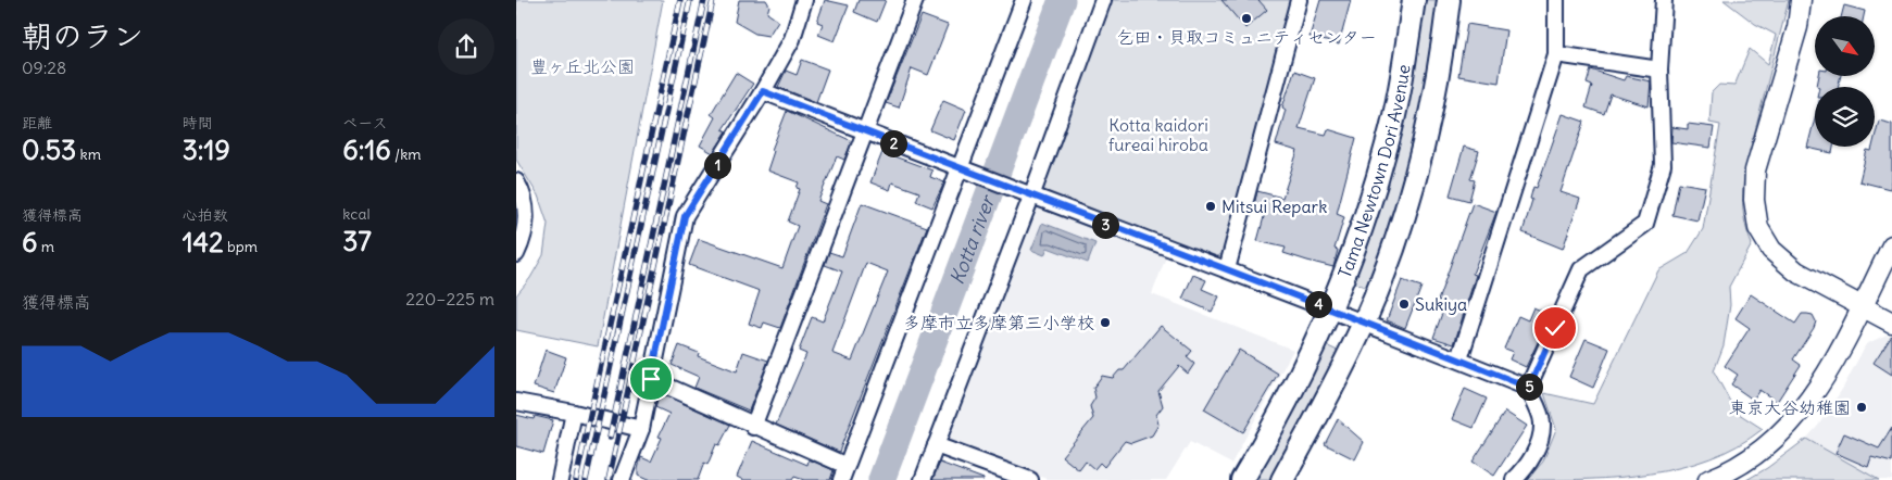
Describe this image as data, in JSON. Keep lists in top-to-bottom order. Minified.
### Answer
{"streets":{"main road":["Tama Newtown Dori Avenue"]},"water":["Kotta river"],"parks":["豊ヶ丘北公園","Kotta kaidori fureai hiroba"],"places":["乞田・貝取コミュニティセンター","Mitsui Repark","Sukiya","多摩市立多摩第三小学校","東京大谷幼稚園"],"north":"bottom right","page":{"heading":["朝のラン","09:28"],"stats":[["距離","0.53 km"],["時間","3:19"],["ペース","6:16 /km"],["獲得標高","6 m"],["心拍数","142 bpm"],["kcal","37"]],"pins":["2","1","3","4","5"],"chart":["獲得標高","220–225 m"]}}
